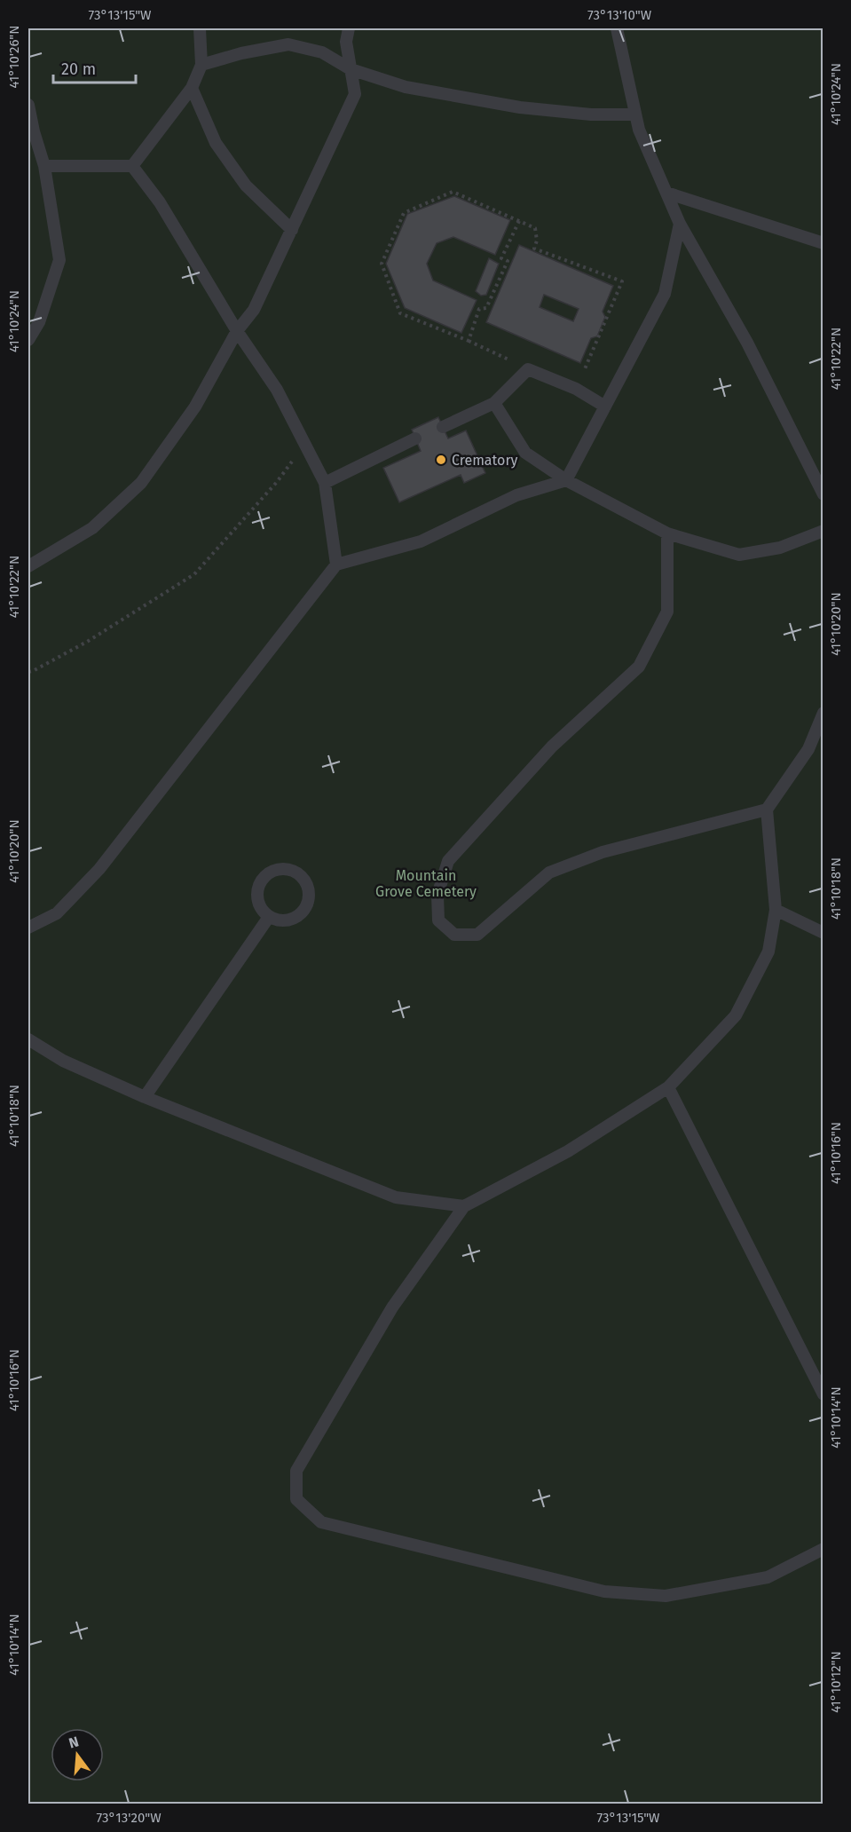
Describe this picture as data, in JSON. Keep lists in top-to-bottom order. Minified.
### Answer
{"parks":["Mountain Grove Cemetery"],"places":["Crematory"],"scale_bar":"20 m","north":"top","coordinates":["73°13'15\"W","73°13'10\"W","41°10'26\"N","41°10'24\"N","41°10'22\"N","41°10'20\"N","41°10'18\"N","41°10'16\"N","41°10'14\"N","41°10'12\"N","73°13'20\"W"]}
